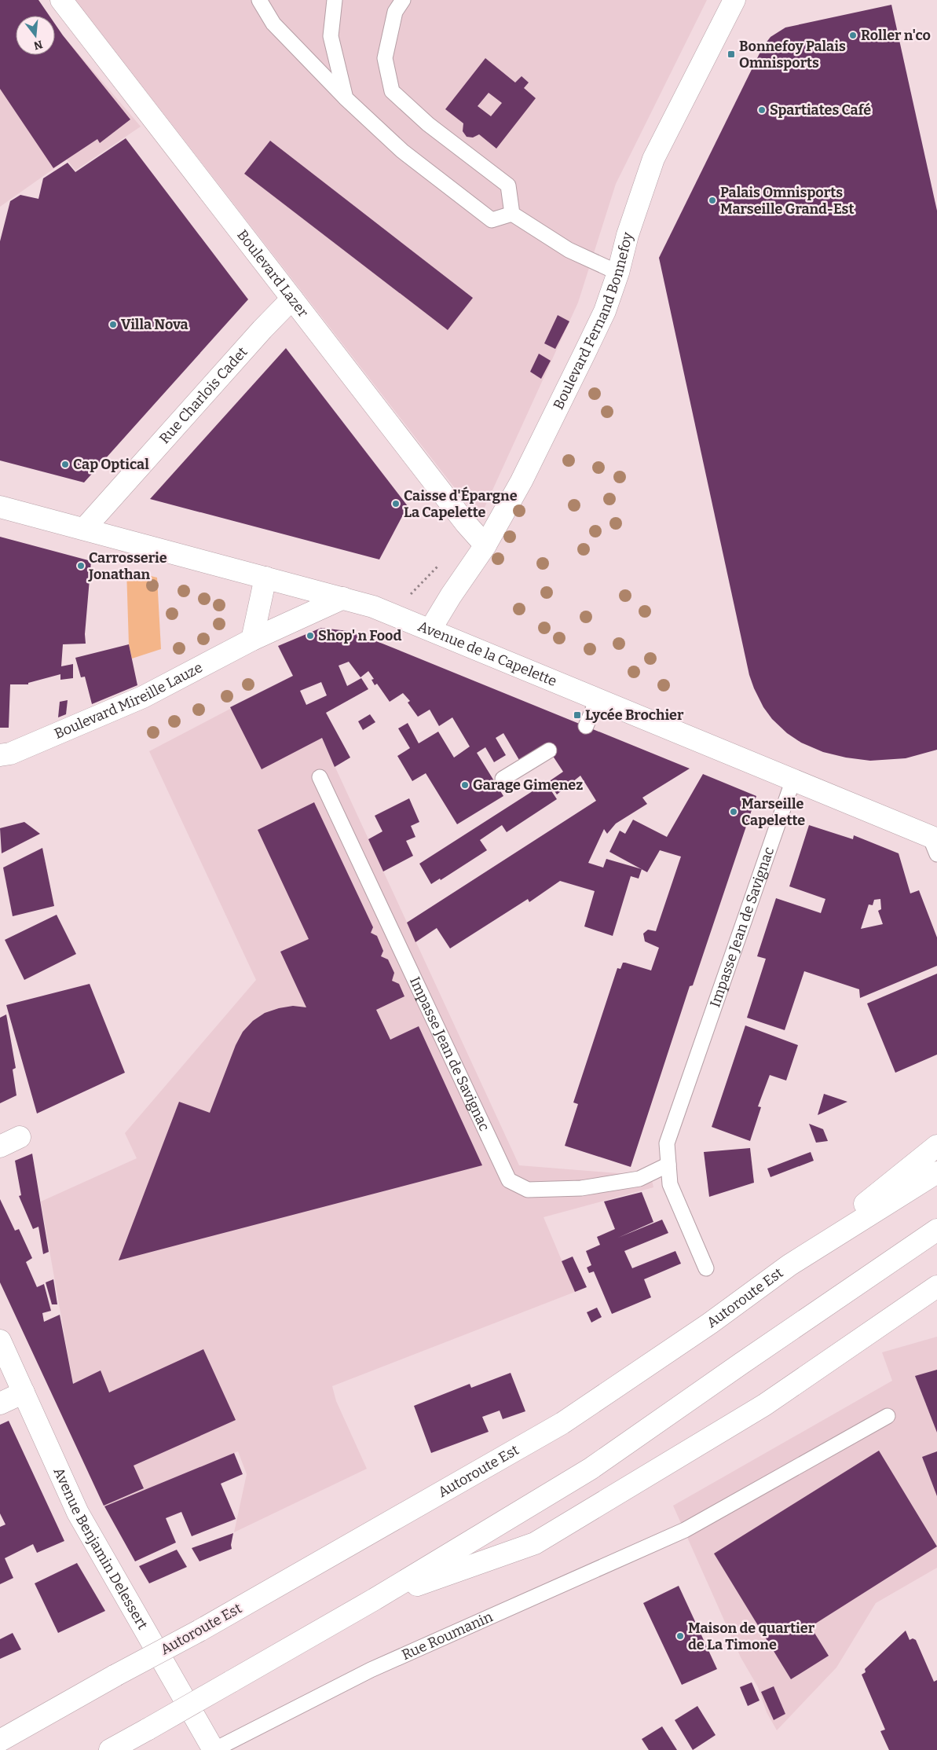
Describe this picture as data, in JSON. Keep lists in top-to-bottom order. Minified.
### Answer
{"streets":{"main road":["Boulevard Lazer","Boulevard Fernand Bonnefoy","Rue Charlois Cadet","Avenue de la Capelette","Boulevard Mireille Lauze","Autoroute Est","Avenue Benjamin Delessert"],"lane":["Impasse Jean de Savignac","Rue Roumanin"]},"crossings":[["Boulevard Lazer","Boulevard Fernand Bonnefoy"],["Boulevard Lazer","Rue Charlois Cadet"],["Boulevard Fernand Bonnefoy","Avenue de la Capelette"],["Rue Charlois Cadet","Avenue de la Capelette"],["Avenue de la Capelette","Boulevard Mireille Lauze"],["Avenue de la Capelette","Impasse Jean de Savignac"],["Avenue Benjamin Delessert","Rue Roumanin"]],"places":{"other":["Roller n'co","Spartiates Café","Palais Omnisports Marseille Grand-Est","Villa Nova","Cap Optical","Caisse d'Épargne La Capelette","Carrosserie Jonathan","Shop' n Food","Garage Gimenez","Marseille Capelette","Maison de quartier de La Timone"],"transit":["Bonnefoy Palais Omnisports","Lycée Brochier"]},"north":"bottom"}
